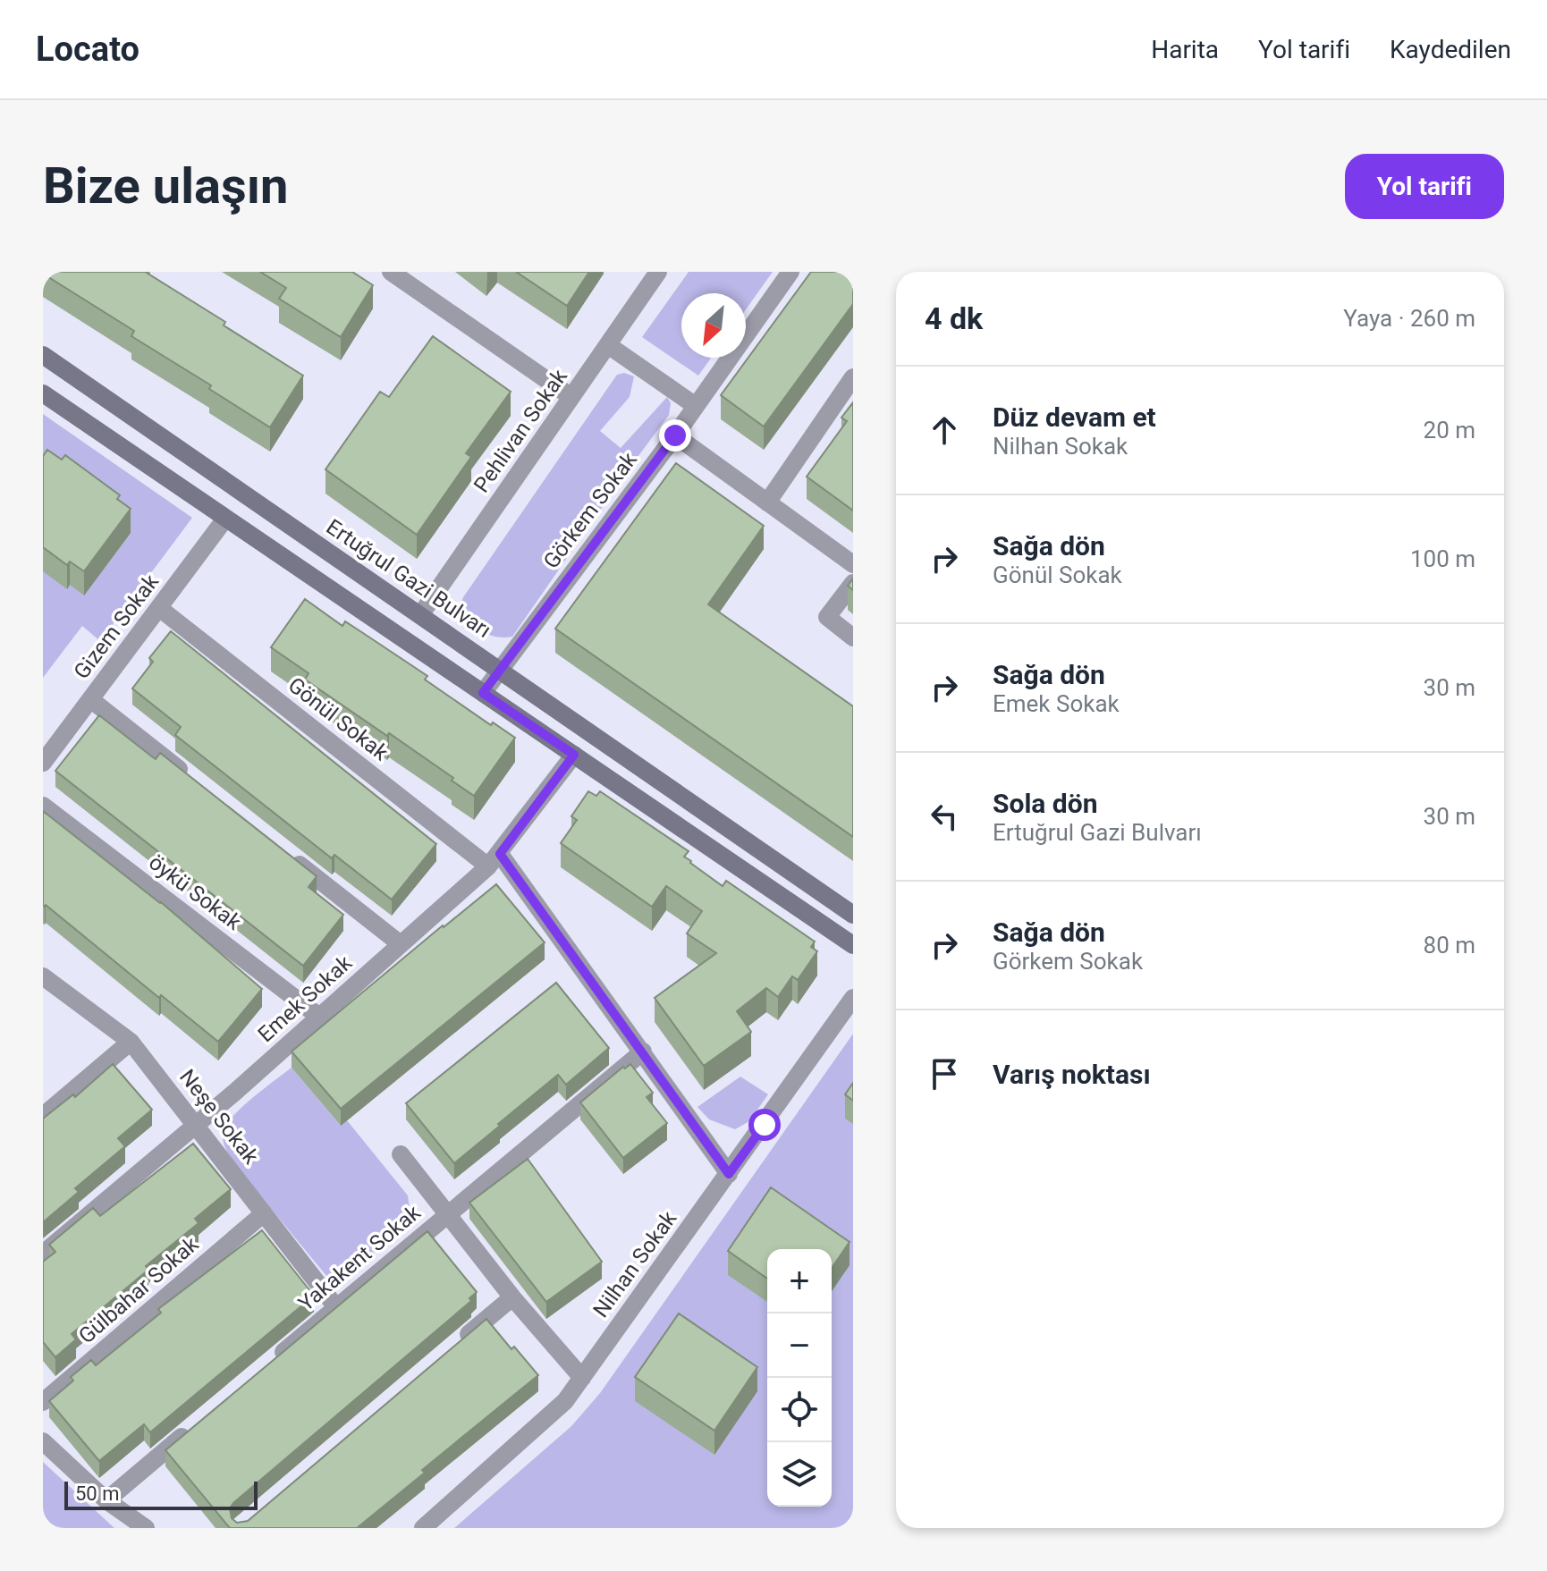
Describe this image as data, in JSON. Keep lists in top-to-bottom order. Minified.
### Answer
{"streets":{"main road":["Ertuğrul Gazi Bulvarı"],"street":["Pehlivan Sokak","Görkem Sokak","Gizem Sokak","Gönül Sokak","öykü Sokak","Emek Sokak","Neşe Sokak","Yakakent Sokak","Nilhan Sokak","Gülbahar Sokak"]},"crossings":[["Pehlivan Sokak","Ertuğrul Gazi Bulvarı"],["Görkem Sokak","Ertuğrul Gazi Bulvarı"],["Gizem Sokak","Gönül Sokak"],["Gönül Sokak","Emek Sokak"],["Gönül Sokak","Yakakent Sokak"],["Gönül Sokak","Nilhan Sokak"],["öykü Sokak","Emek Sokak"],["Emek Sokak","Neşe Sokak"],["Neşe Sokak","Yakakent Sokak"],["Neşe Sokak","Gülbahar Sokak"]],"scale_bar":"50 m","north":"bottom left","page":{"header":"Locato","nav":["Harita","Yol tarifi","Kaydedilen"],"buttons":"Yol tarifi","title":"Bize ulaşın","heading":["4 dk","Yaya · 260 m"],"list":[["Düz devam et","Nilhan Sokak","20 m"],["Sağa dön","Gönül Sokak","100 m"],["Sağa dön","Emek Sokak","30 m"],["Sola dön","Ertuğrul Gazi Bulvarı","30 m"],["Sağa dön","Görkem Sokak","80 m"],"Varış noktası"],"map_buttons":["+","−"],"scale":"50 m"}}
